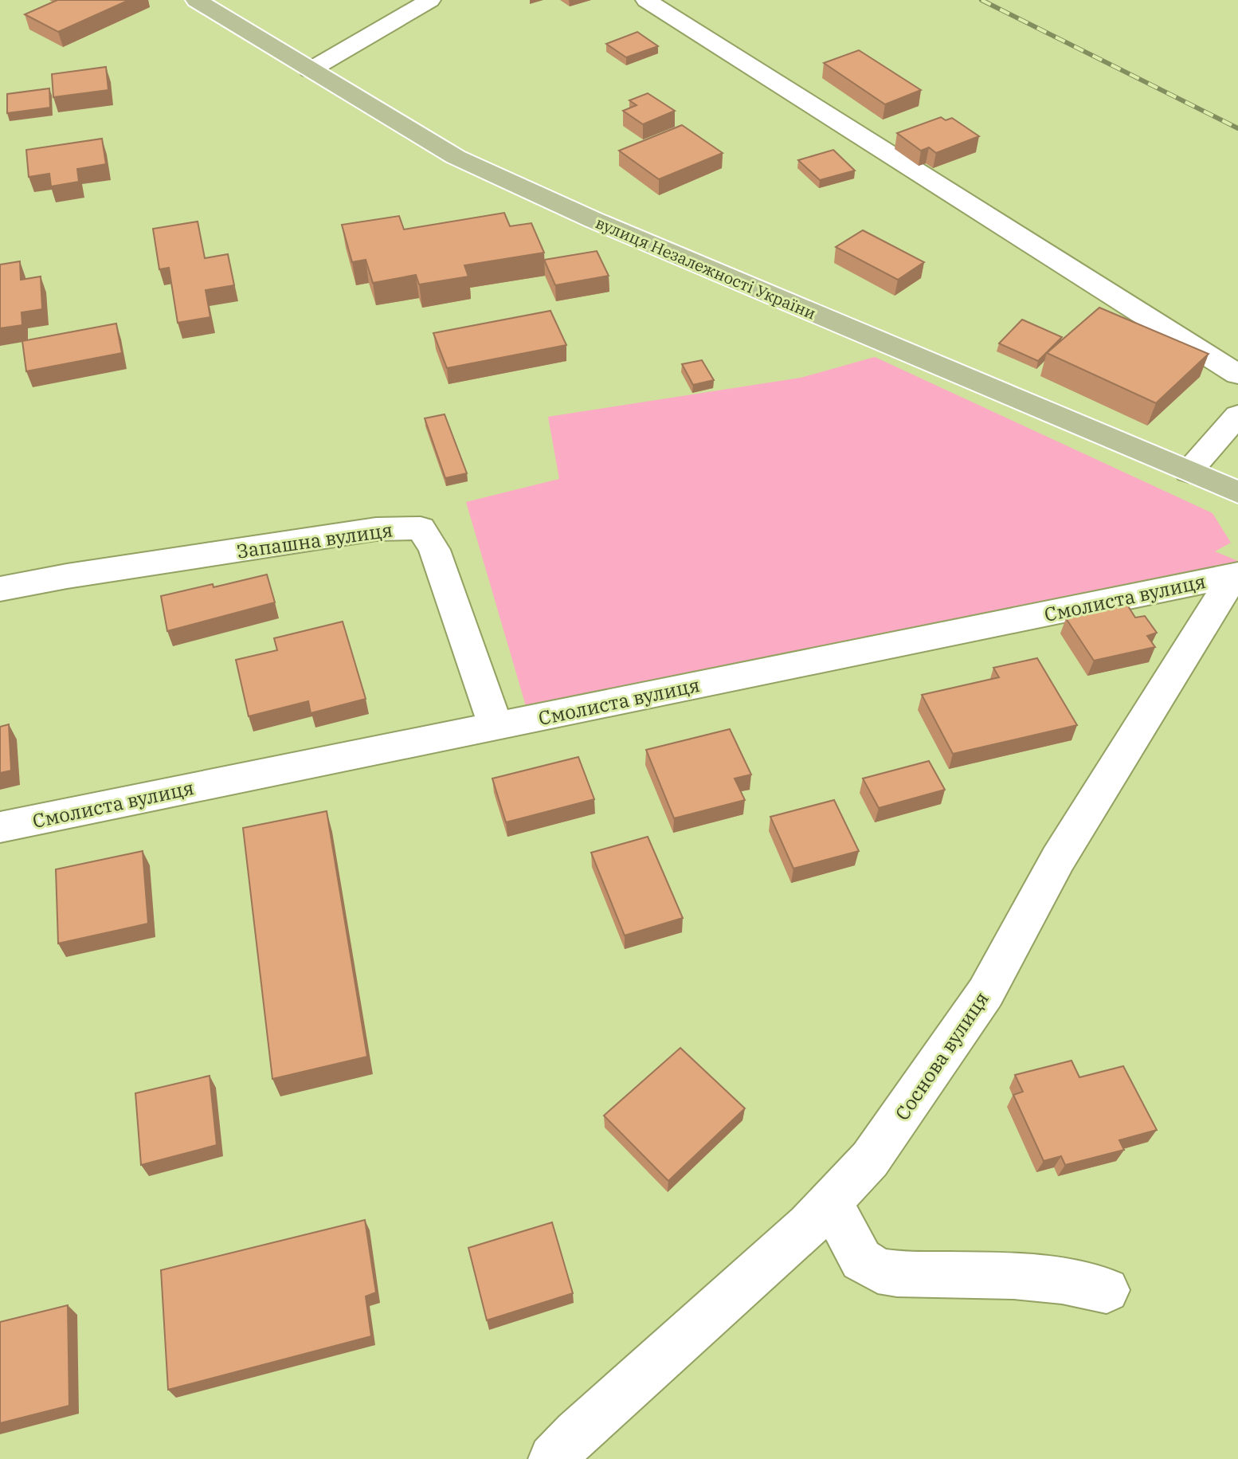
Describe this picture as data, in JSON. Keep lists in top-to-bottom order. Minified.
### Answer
{"streets":{"main road":["вулиця Незалежності України"],"street":["Запашна вулиця","Смолиста вулиця","Соснова вулиця"]},"crossings":[["Запашна вулиця","Смолиста вулиця"],["Смолиста вулиця","Соснова вулиця"]]}
